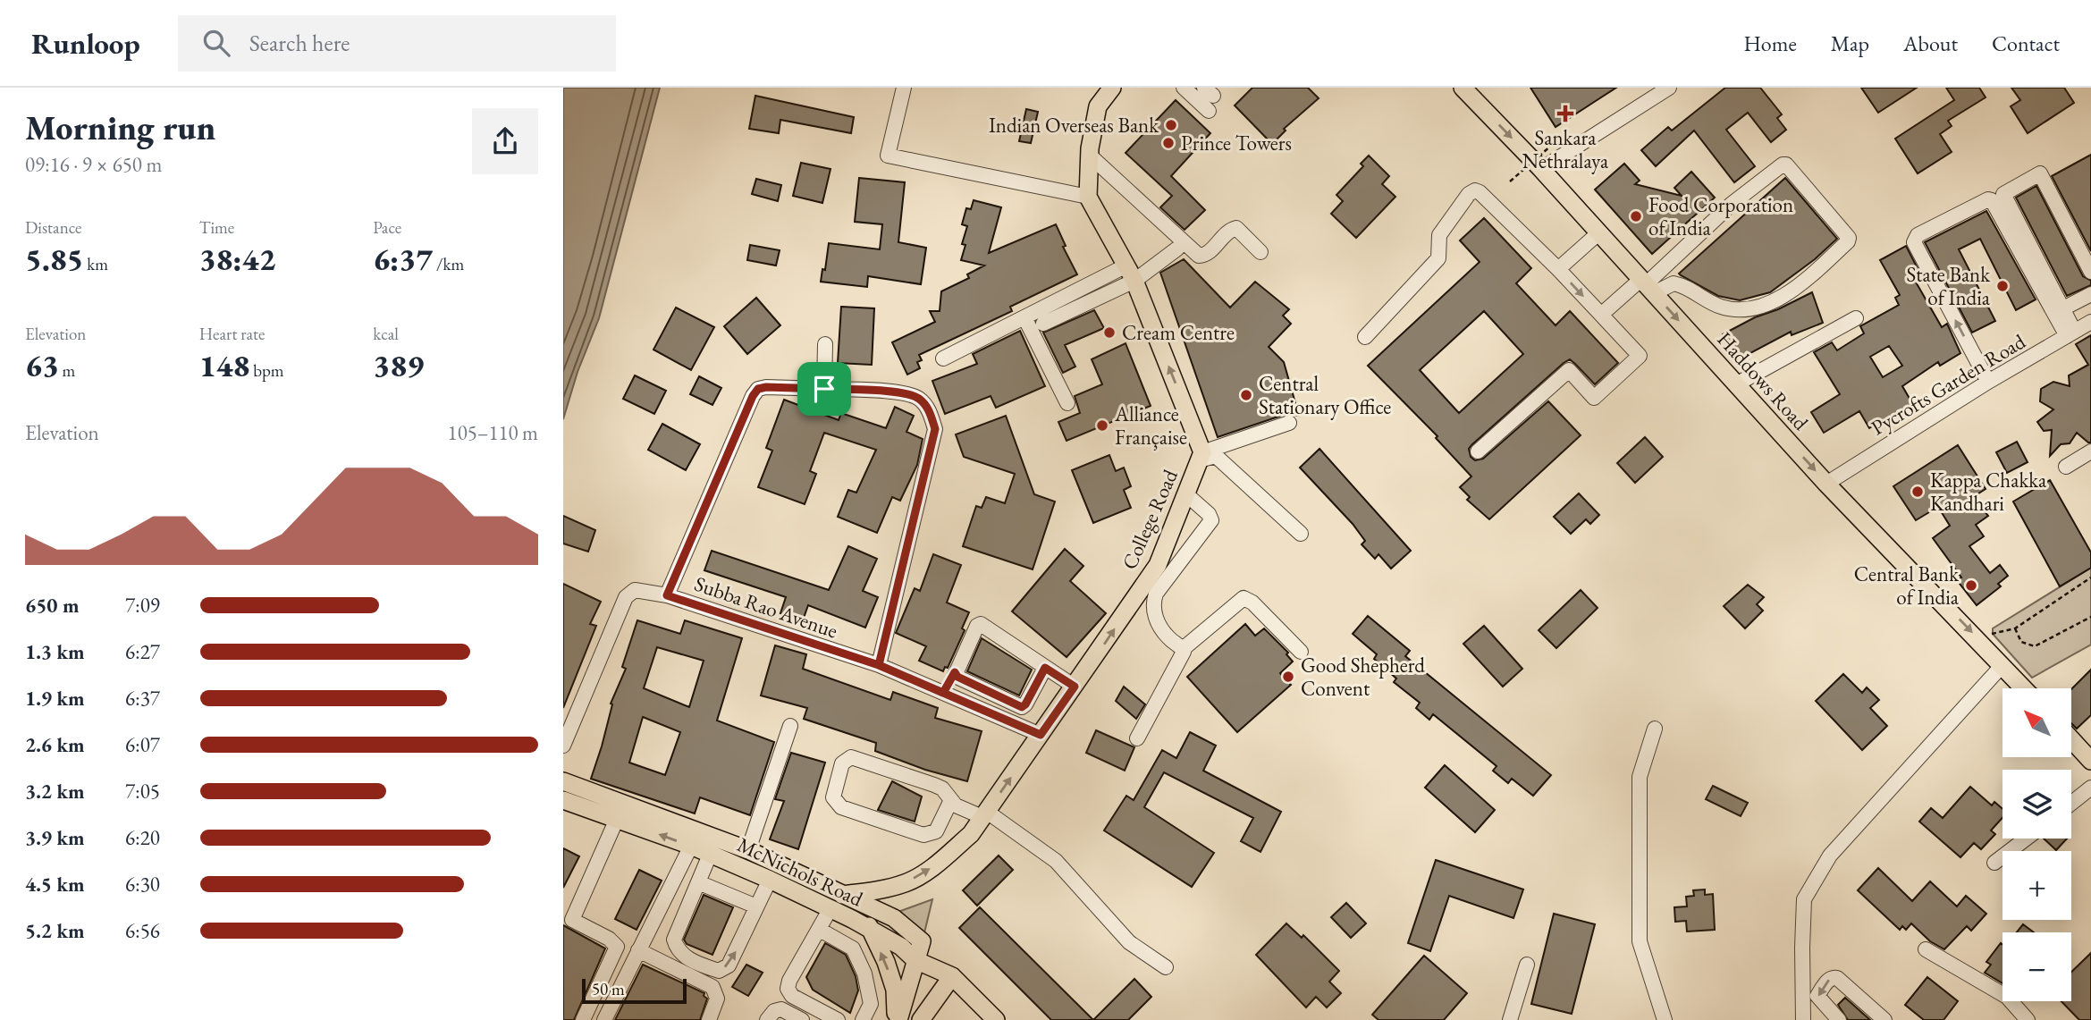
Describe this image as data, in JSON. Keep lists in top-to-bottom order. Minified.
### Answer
{"streets":{"main road":["Haddows Road","College Road","McNichols Road"],"street":["Pycrofts Garden Road","Subba Rao Avenue"]},"crossings":[["Haddows Road","Pycrofts Garden Road"],["College Road","Subba Rao Avenue"],["College Road","McNichols Road"]],"one_way":["Haddows Road","College Road"],"places":{"health":["Sankara Nethralaya"],"other":["Indian Overseas Bank","Prince Towers","Food Corporation of India","State Bank of India","Cream Centre","Central Stationary Office","Alliance Française","Kappa Chakka Kandhari","Central Bank of India","Good Shepherd Convent"]},"scale_bar":"50 m","north":"top left","page":{"header":"Runloop","search":"Search here","nav":["Home","Map","About","Contact"],"heading":["Morning run","09:16 · 9 × 650 m"],"stats":[["Distance","5.85 km"],["Time","38:42"],["Pace","6:37 /km"],["Elevation","63 m"],["Heart rate","148 bpm"],["kcal","389"]],"chart":["Elevation","105–110 m"],"list":[{"name":"650 m","note":"7:09"},{"name":"1.3 km","note":"6:27"},{"name":"1.9 km","note":"6:37"},{"name":"2.6 km","note":"6:07"},{"name":"3.2 km","note":"7:05"},{"name":"3.9 km","note":"6:20"},{"name":"4.5 km","note":"6:30"},{"name":"5.2 km","note":"6:56"}],"map_buttons":["+","−"],"scale":"50 m"}}
